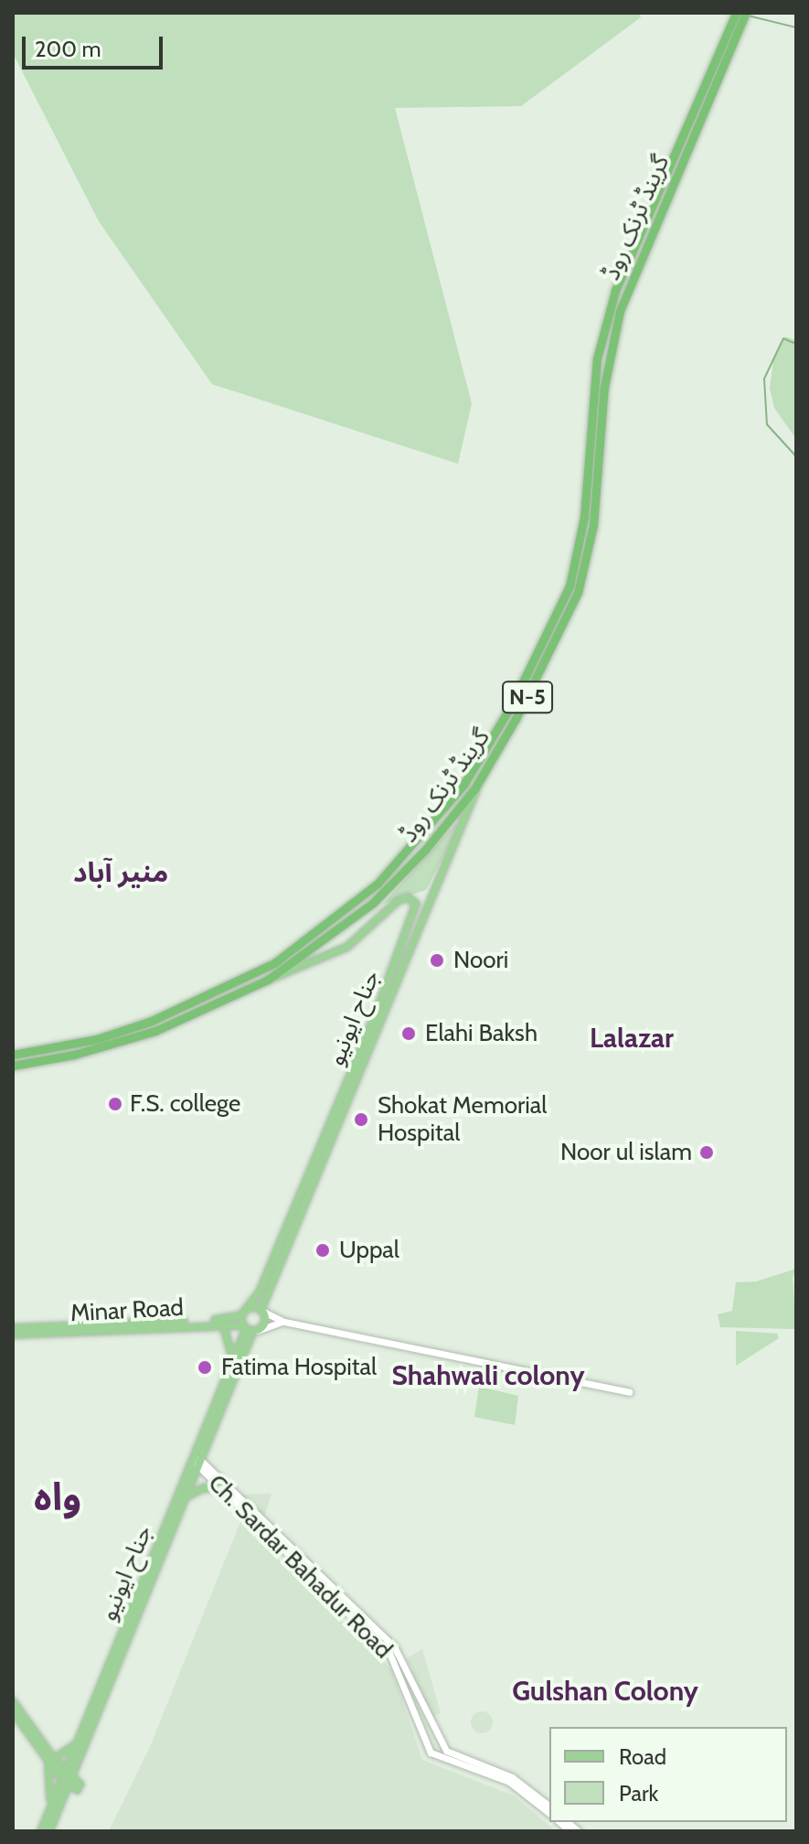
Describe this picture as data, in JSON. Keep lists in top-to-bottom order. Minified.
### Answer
{"streets":{"highway":["گرینڈ ٹرنک روڈ","N-5"],"main road":["جناح ایونیو","Minar Road","Ch. Sardar Bahadur Road"]},"crossings":[["جناح ایونیو","Minar Road"],["جناح ایونیو","Ch. Sardar Bahadur Road"]],"districts":["منیر آباد","Lalazar","Shahwali colony","واہ","Gulshan Colony"],"places":["Noori","Elahi Baksh","F.S. college","Shokat Memorial Hospital","Noor ul islam","Uppal","Fatima Hospital"],"legend":["Road","Park"],"scale_bar":"200 m"}
